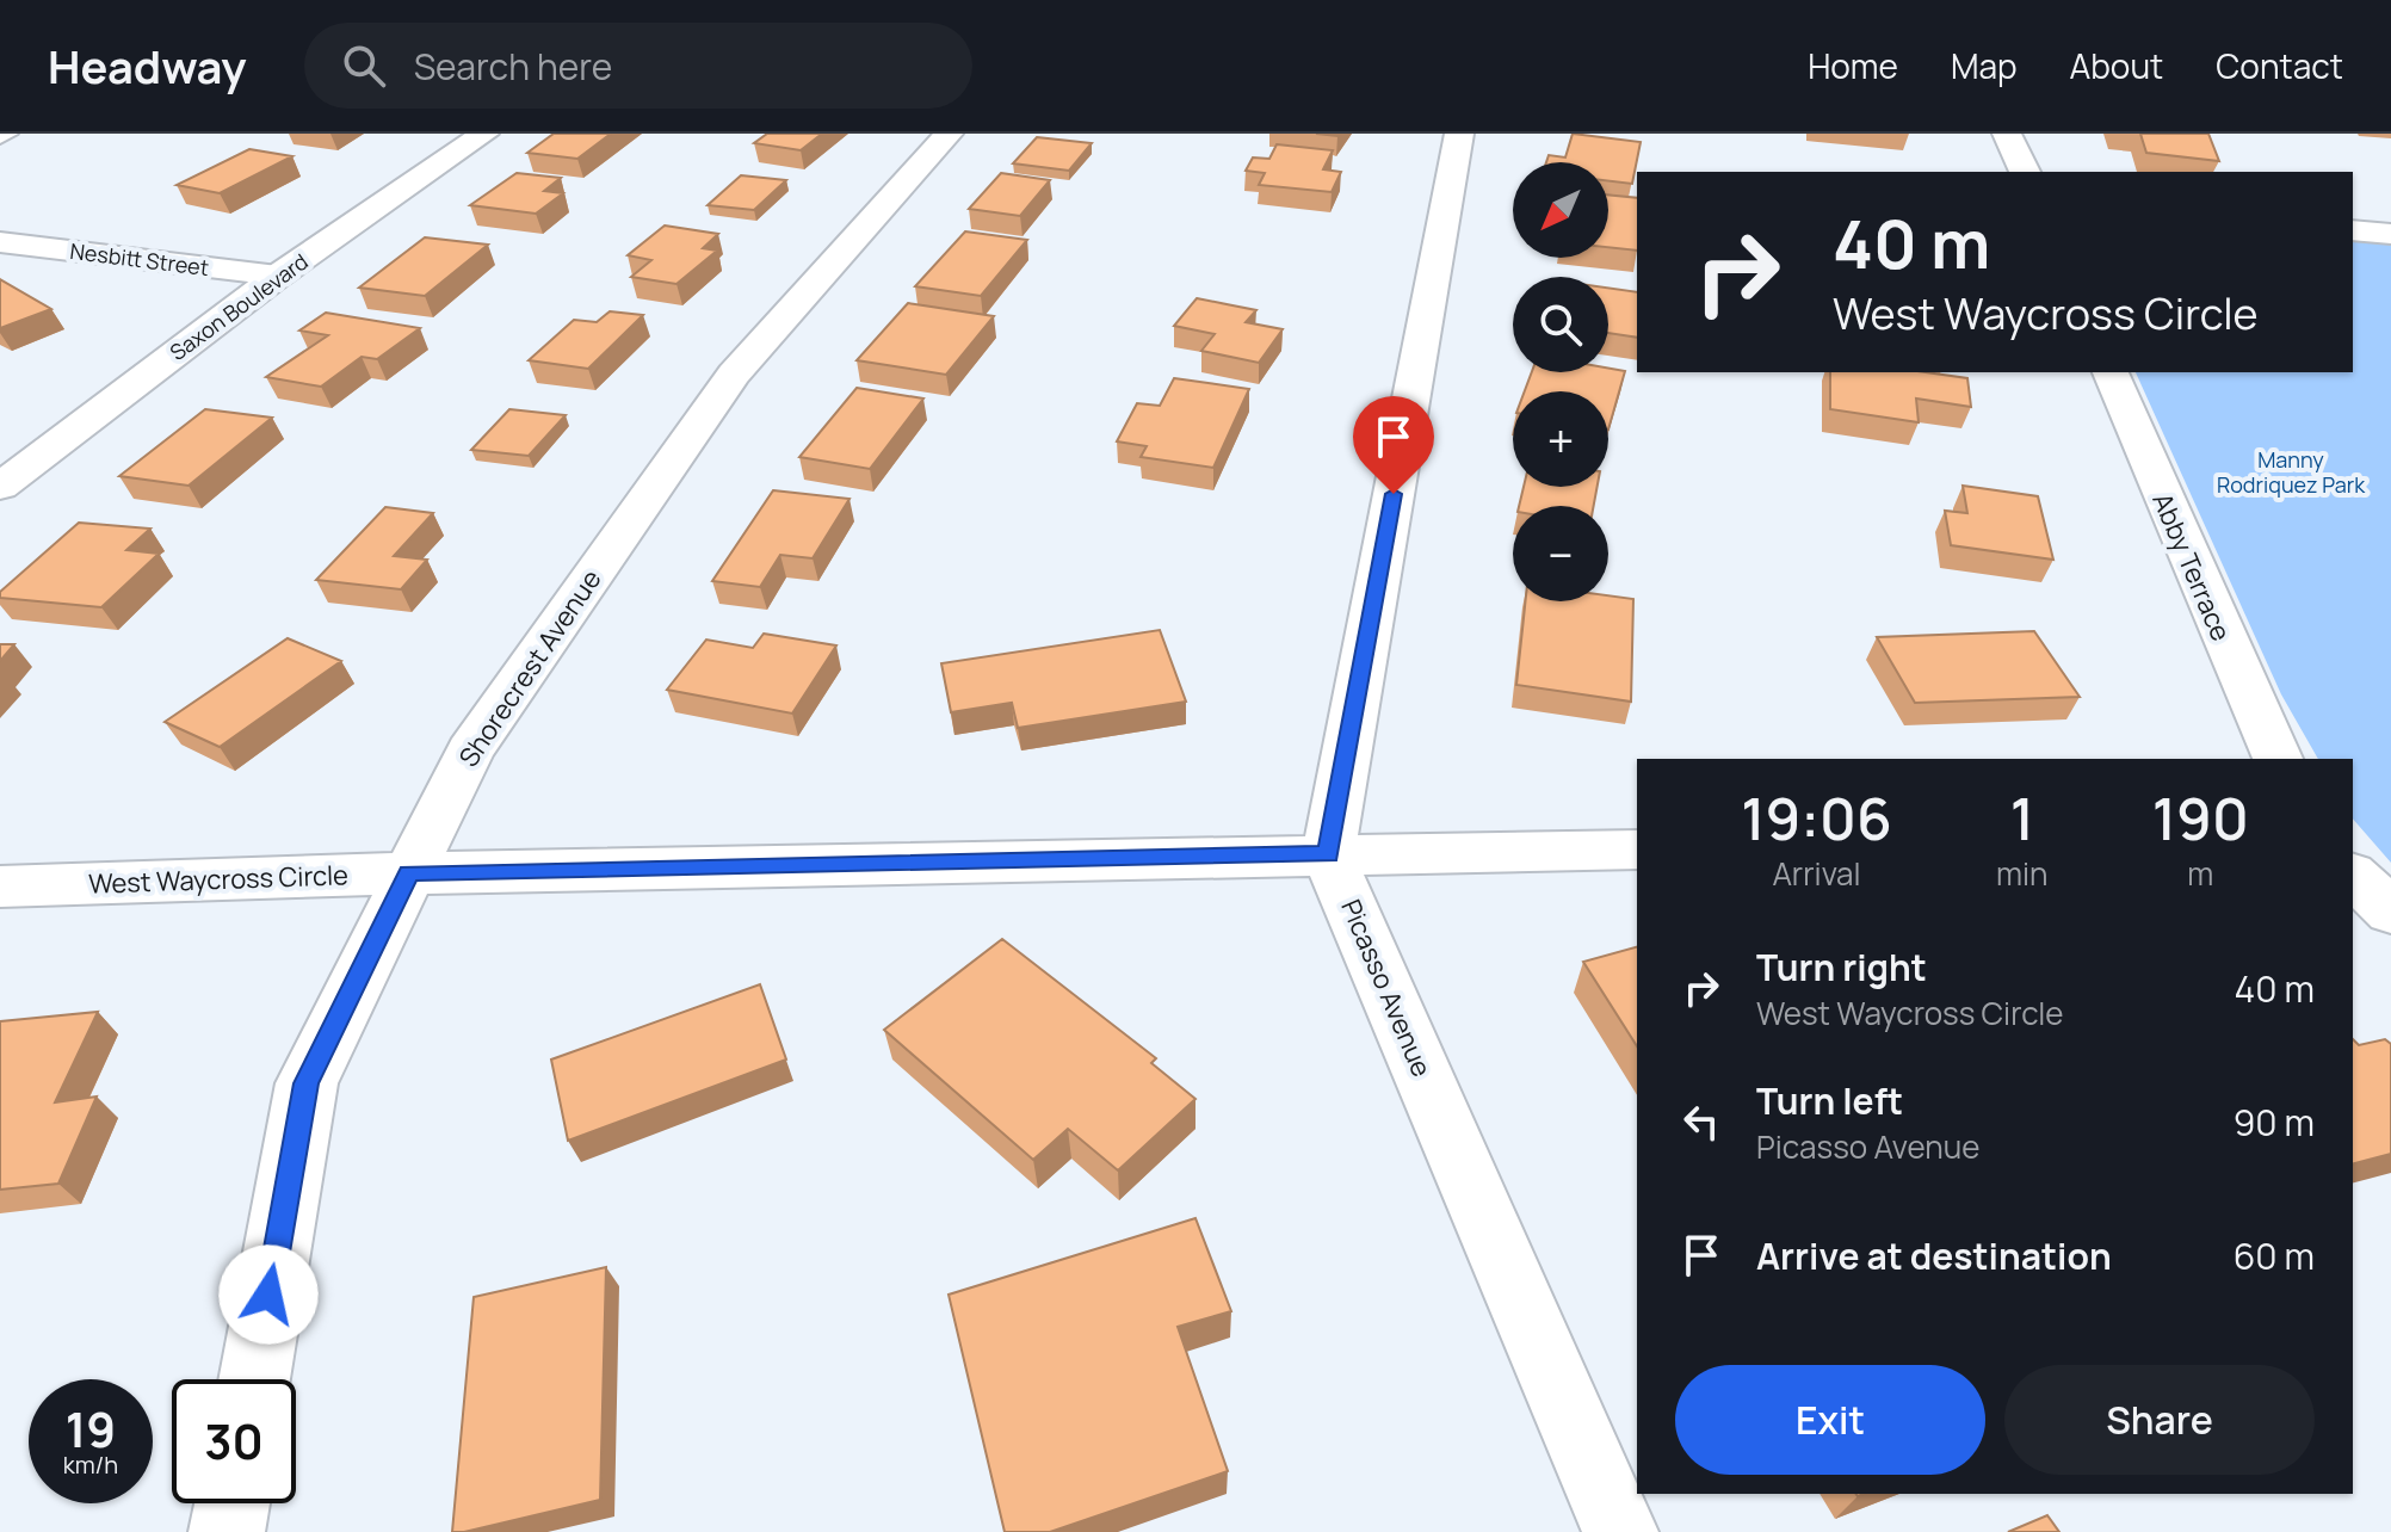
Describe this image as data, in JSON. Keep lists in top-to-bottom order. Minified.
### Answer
{"streets":{"street":["Nesbitt Street","Saxon Boulevard","Abby Terrace","Shorecrest Avenue","West Waycross Circle","Picasso Avenue"]},"crossings":[["Nesbitt Street","Saxon Boulevard"],["Shorecrest Avenue","West Waycross Circle"],["West Waycross Circle","Picasso Avenue"]],"parks":["Manny Rodriquez Park"],"north":"bottom left","page":{"header":"Headway","search":"Search here","nav":["Home","Map","About","Contact"],"map_buttons":["+","−"],"turn":["40 m","West Waycross Circle"],"eta":["19:06","Arrival","1","min","190","m"],"list":[{"name":"Turn right","note":"West Waycross Circle","value":"40 m"},{"name":"Turn left","note":"Picasso Avenue","value":"90 m"},{"name":"Arrive at destination","value":"60 m"}],"buttons":["Exit","Share"],"speed":"19 km/h","limit":"30"}}
